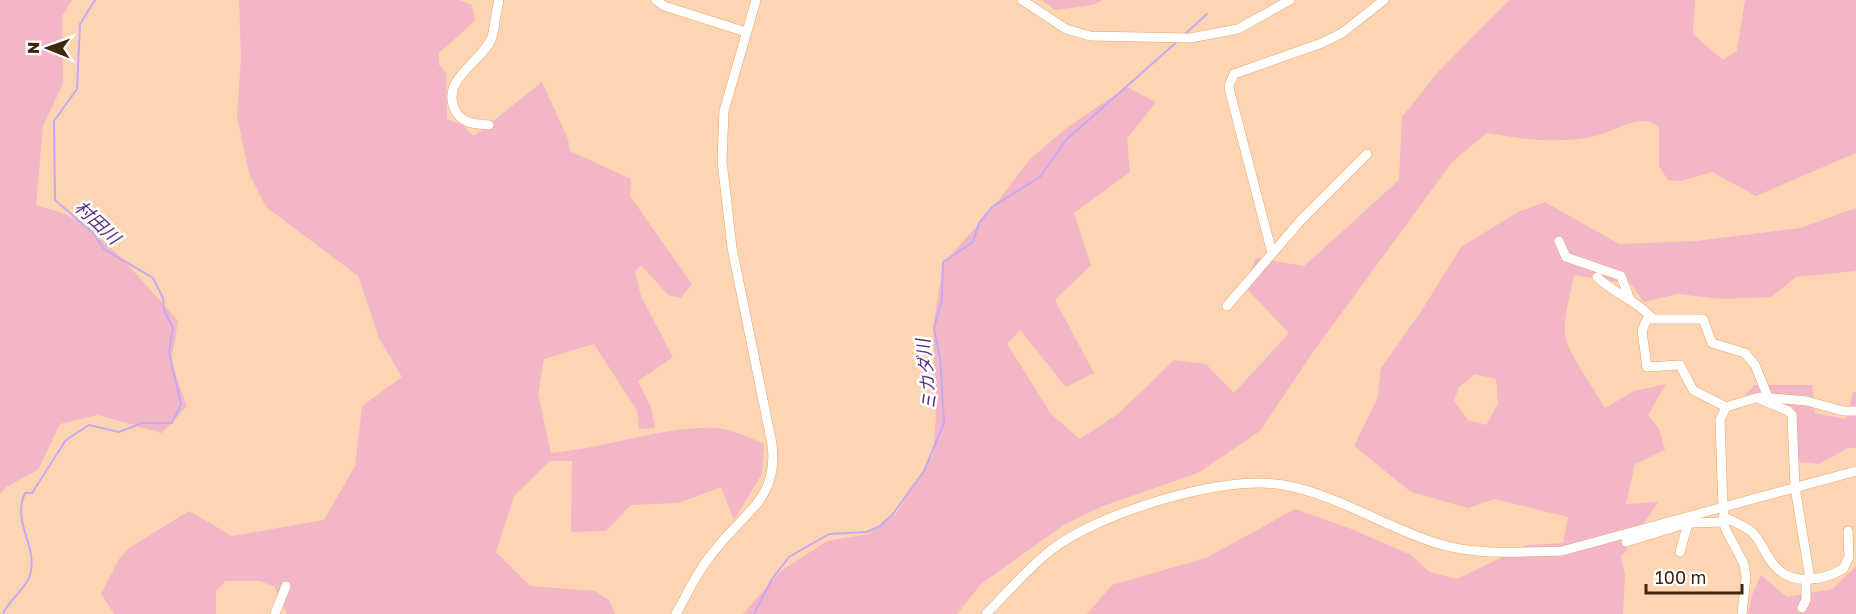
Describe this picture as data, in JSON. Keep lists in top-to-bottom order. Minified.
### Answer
{"water":["村田川","ミカダ川"],"scale_bar":"100 m","north":"left"}
